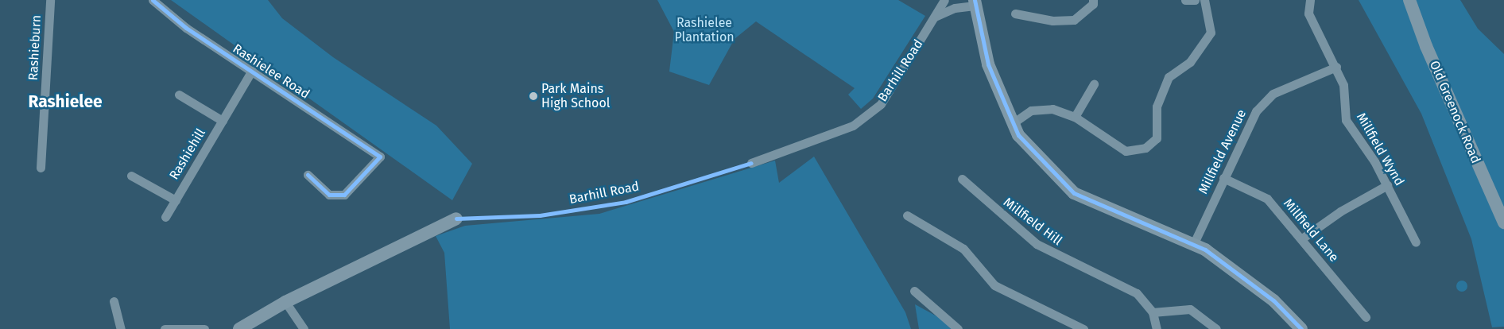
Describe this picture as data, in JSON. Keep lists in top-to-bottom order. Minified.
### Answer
{"streets":{"street":["Rashieburn","Barhill Road","Rashielee Road","Old Greenock Road","Millfield Wynd","Millfield Avenue","Rashiehill","Millfield Hill","Millfield Lane"]},"crossings":[["Rashielee Road","Rashiehill"],["Millfield Wynd","Millfield Avenue"],["Millfield Avenue","Millfield Lane"]],"districts":["Rashielee"],"parks":["Rashielee Plantation"],"places":["Park Mains High School"]}
